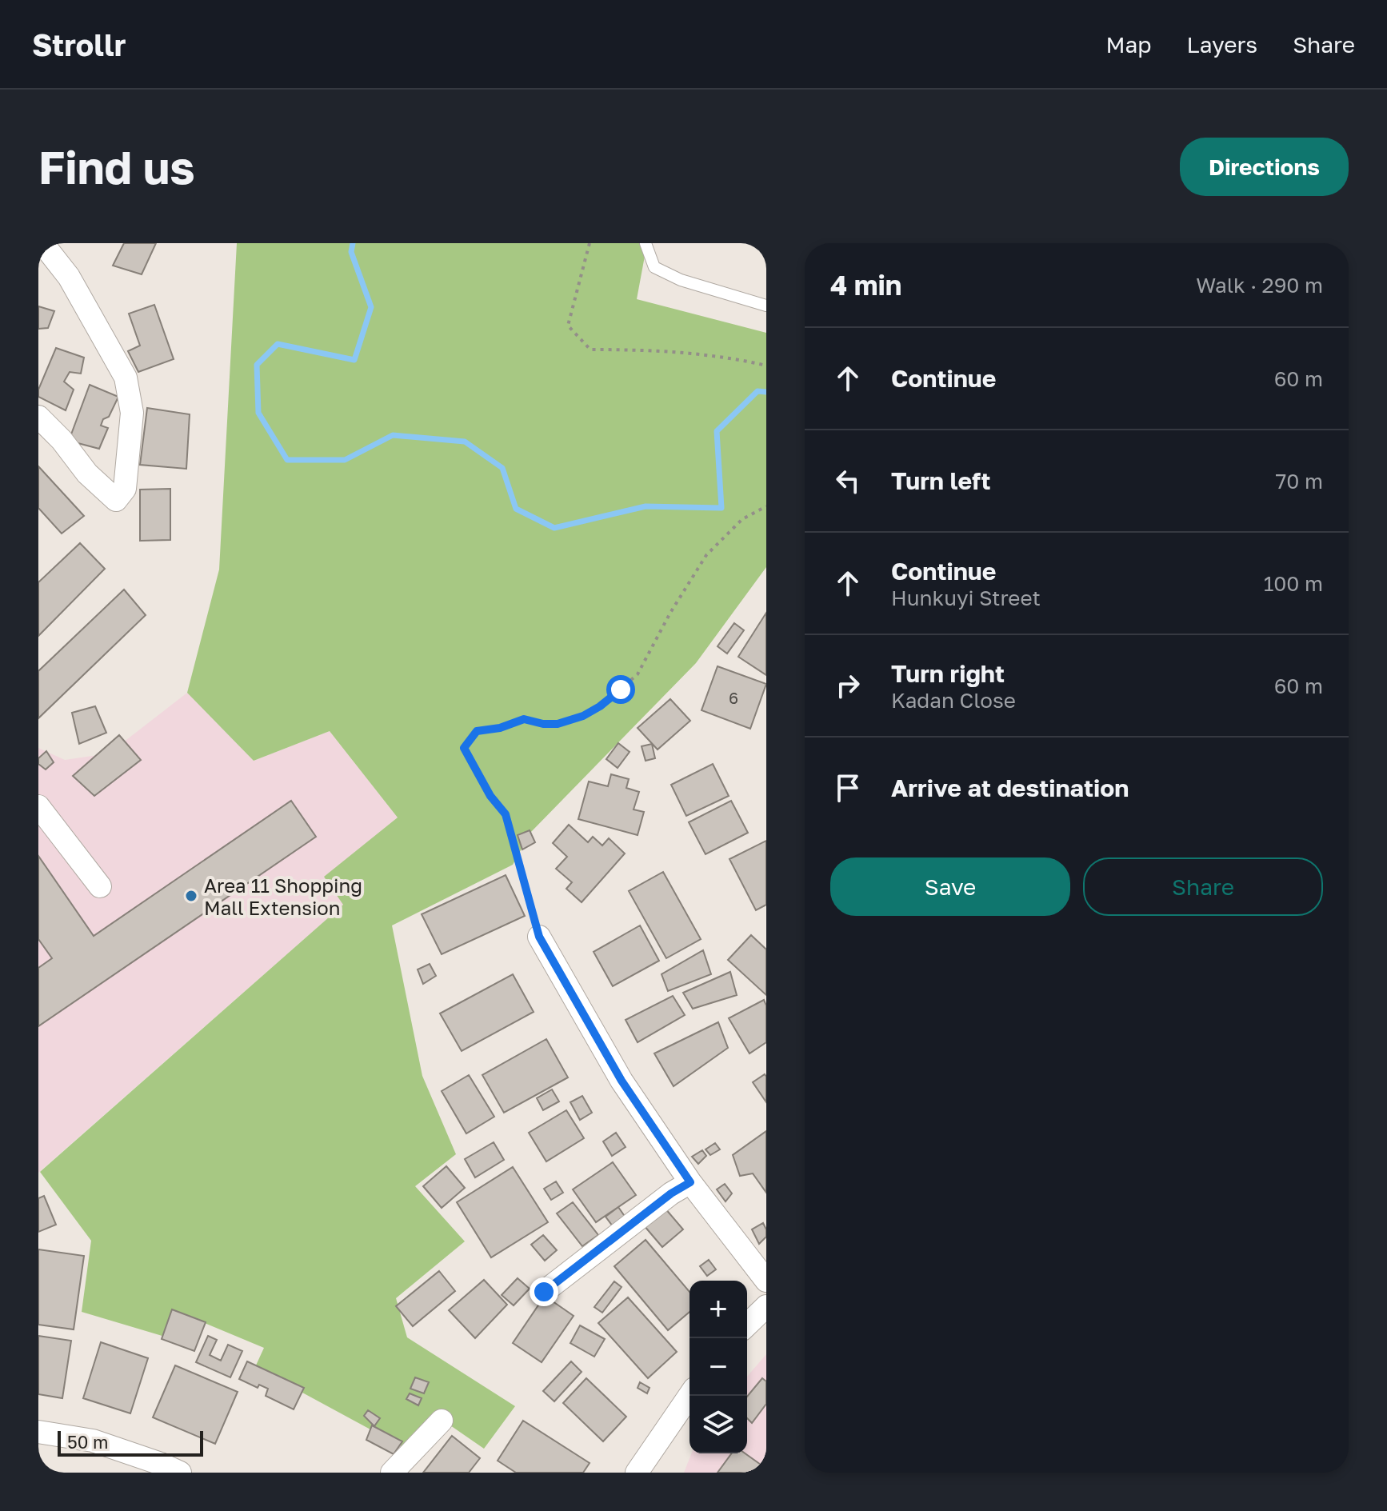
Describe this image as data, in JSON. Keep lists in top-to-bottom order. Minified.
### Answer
{"places":["Area 11 Shopping Mall Extension"],"house_numbers":["6"],"scale_bar":"50 m","page":{"header":"Strollr","nav":["Map","Layers","Share"],"buttons":["Directions",["Save","Share"]],"title":"Find us","heading":["4 min","Walk · 290 m"],"list":[["Continue","60 m"],["Turn left","70 m"],["Continue","Hunkuyi Street","100 m"],["Turn right","Kadan Close","60 m"],"Arrive at destination"],"map_buttons":["+","−"],"scale":"50 m"}}
